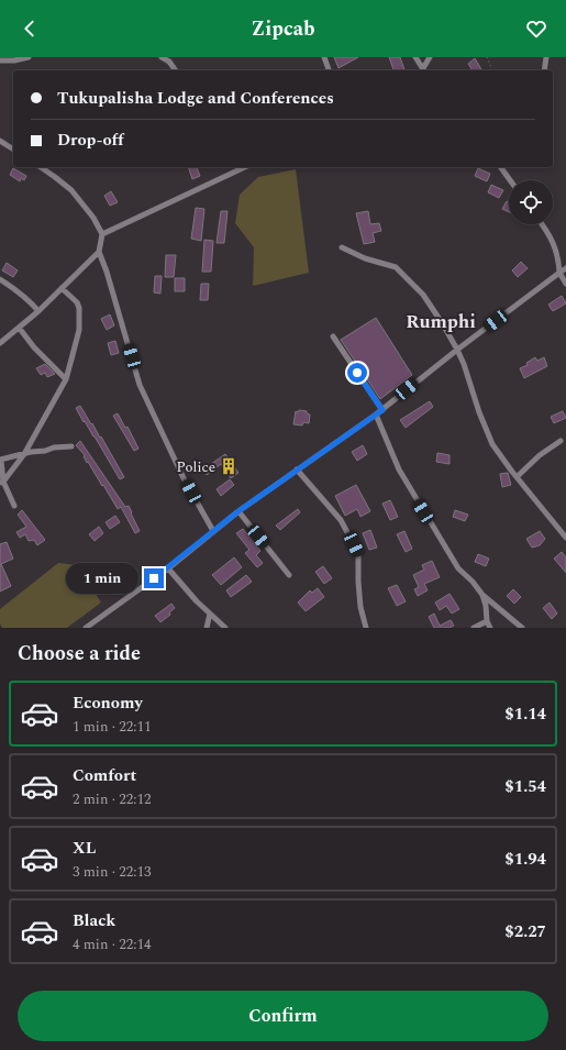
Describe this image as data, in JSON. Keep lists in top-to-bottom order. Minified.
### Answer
{"districts":["Rumphi"],"places":{"building":["Police"]},"page":{"header":"Zipcab","banner":["Tukupalisha Lodge and Conferences","Drop-off"],"bubble":"1 min","heading":"Choose a ride","list":[{"name":"Economy","note":"1 min · 22:11","value":"$1.14"},{"name":"Comfort","note":"2 min · 22:12","value":"$1.54"},{"name":"XL","note":"3 min · 22:13","value":"$1.94"},{"name":"Black","note":"4 min · 22:14","value":"$2.27"}],"buttons":"Confirm"}}
